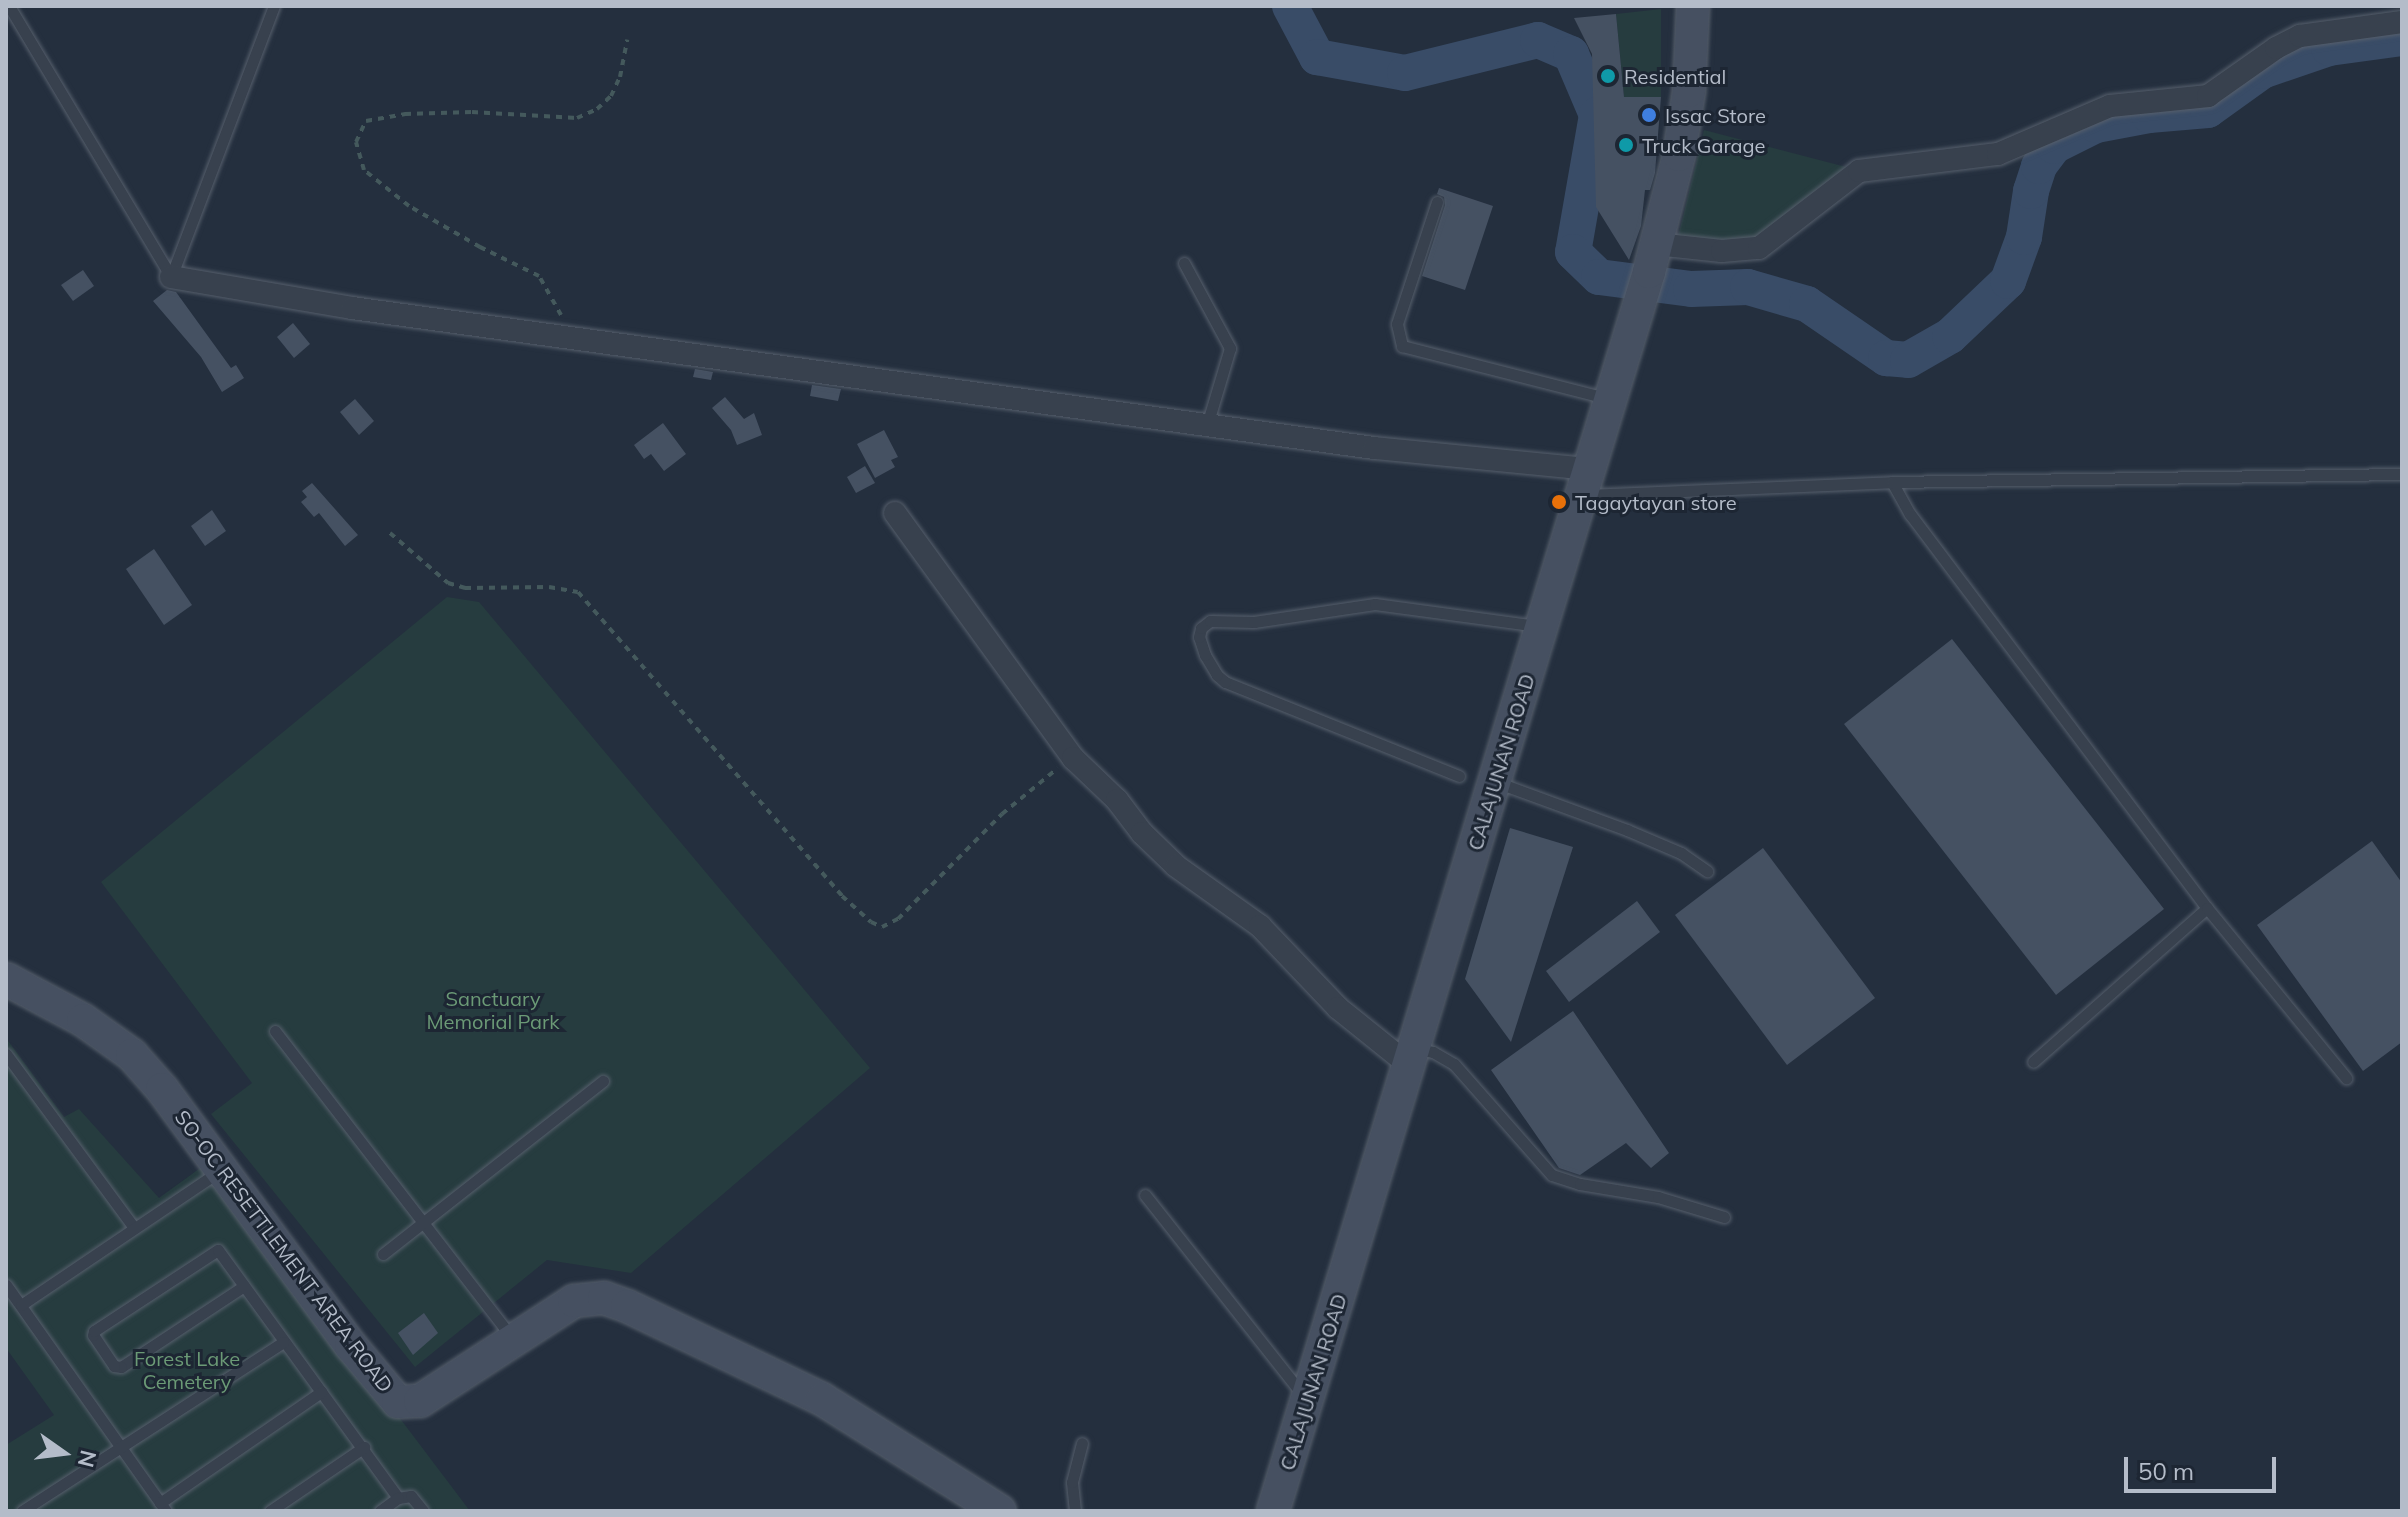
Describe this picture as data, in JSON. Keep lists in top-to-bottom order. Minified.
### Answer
{"streets":{"main road":["CALAJUNAN ROAD","SO-OC RESETTLEMENT AREA ROAD"]},"parks":["Sanctuary Memorial Park","Forest Lake Cemetery"],"places":["Residential","Issac Store","Truck Garage","Tagaytayan store"],"scale_bar":"50 m","north":"right"}
